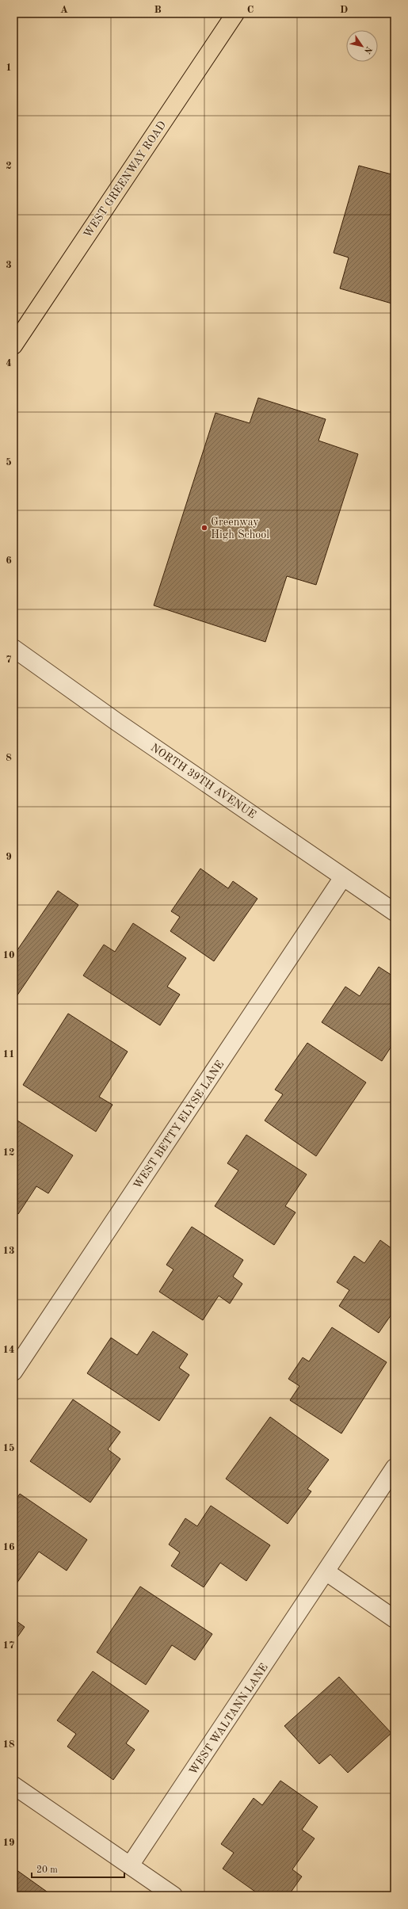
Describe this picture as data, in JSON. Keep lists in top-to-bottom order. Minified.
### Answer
{"streets":{"main road":["WEST GREENWAY ROAD"],"street":["NORTH 39TH AVENUE","WEST BETTY ELYSE LANE","WEST WALTANN LANE"]},"crossings":[["NORTH 39TH AVENUE","WEST BETTY ELYSE LANE"]],"places":["Greenway High School"],"scale_bar":"20 m","north":"bottom right","grid":{"columns":["A","B","C","D"],"rows":["1","2","3","4","5","6","7","8","9","10","11","12","13","14","15","16","17","18","19"]}}
